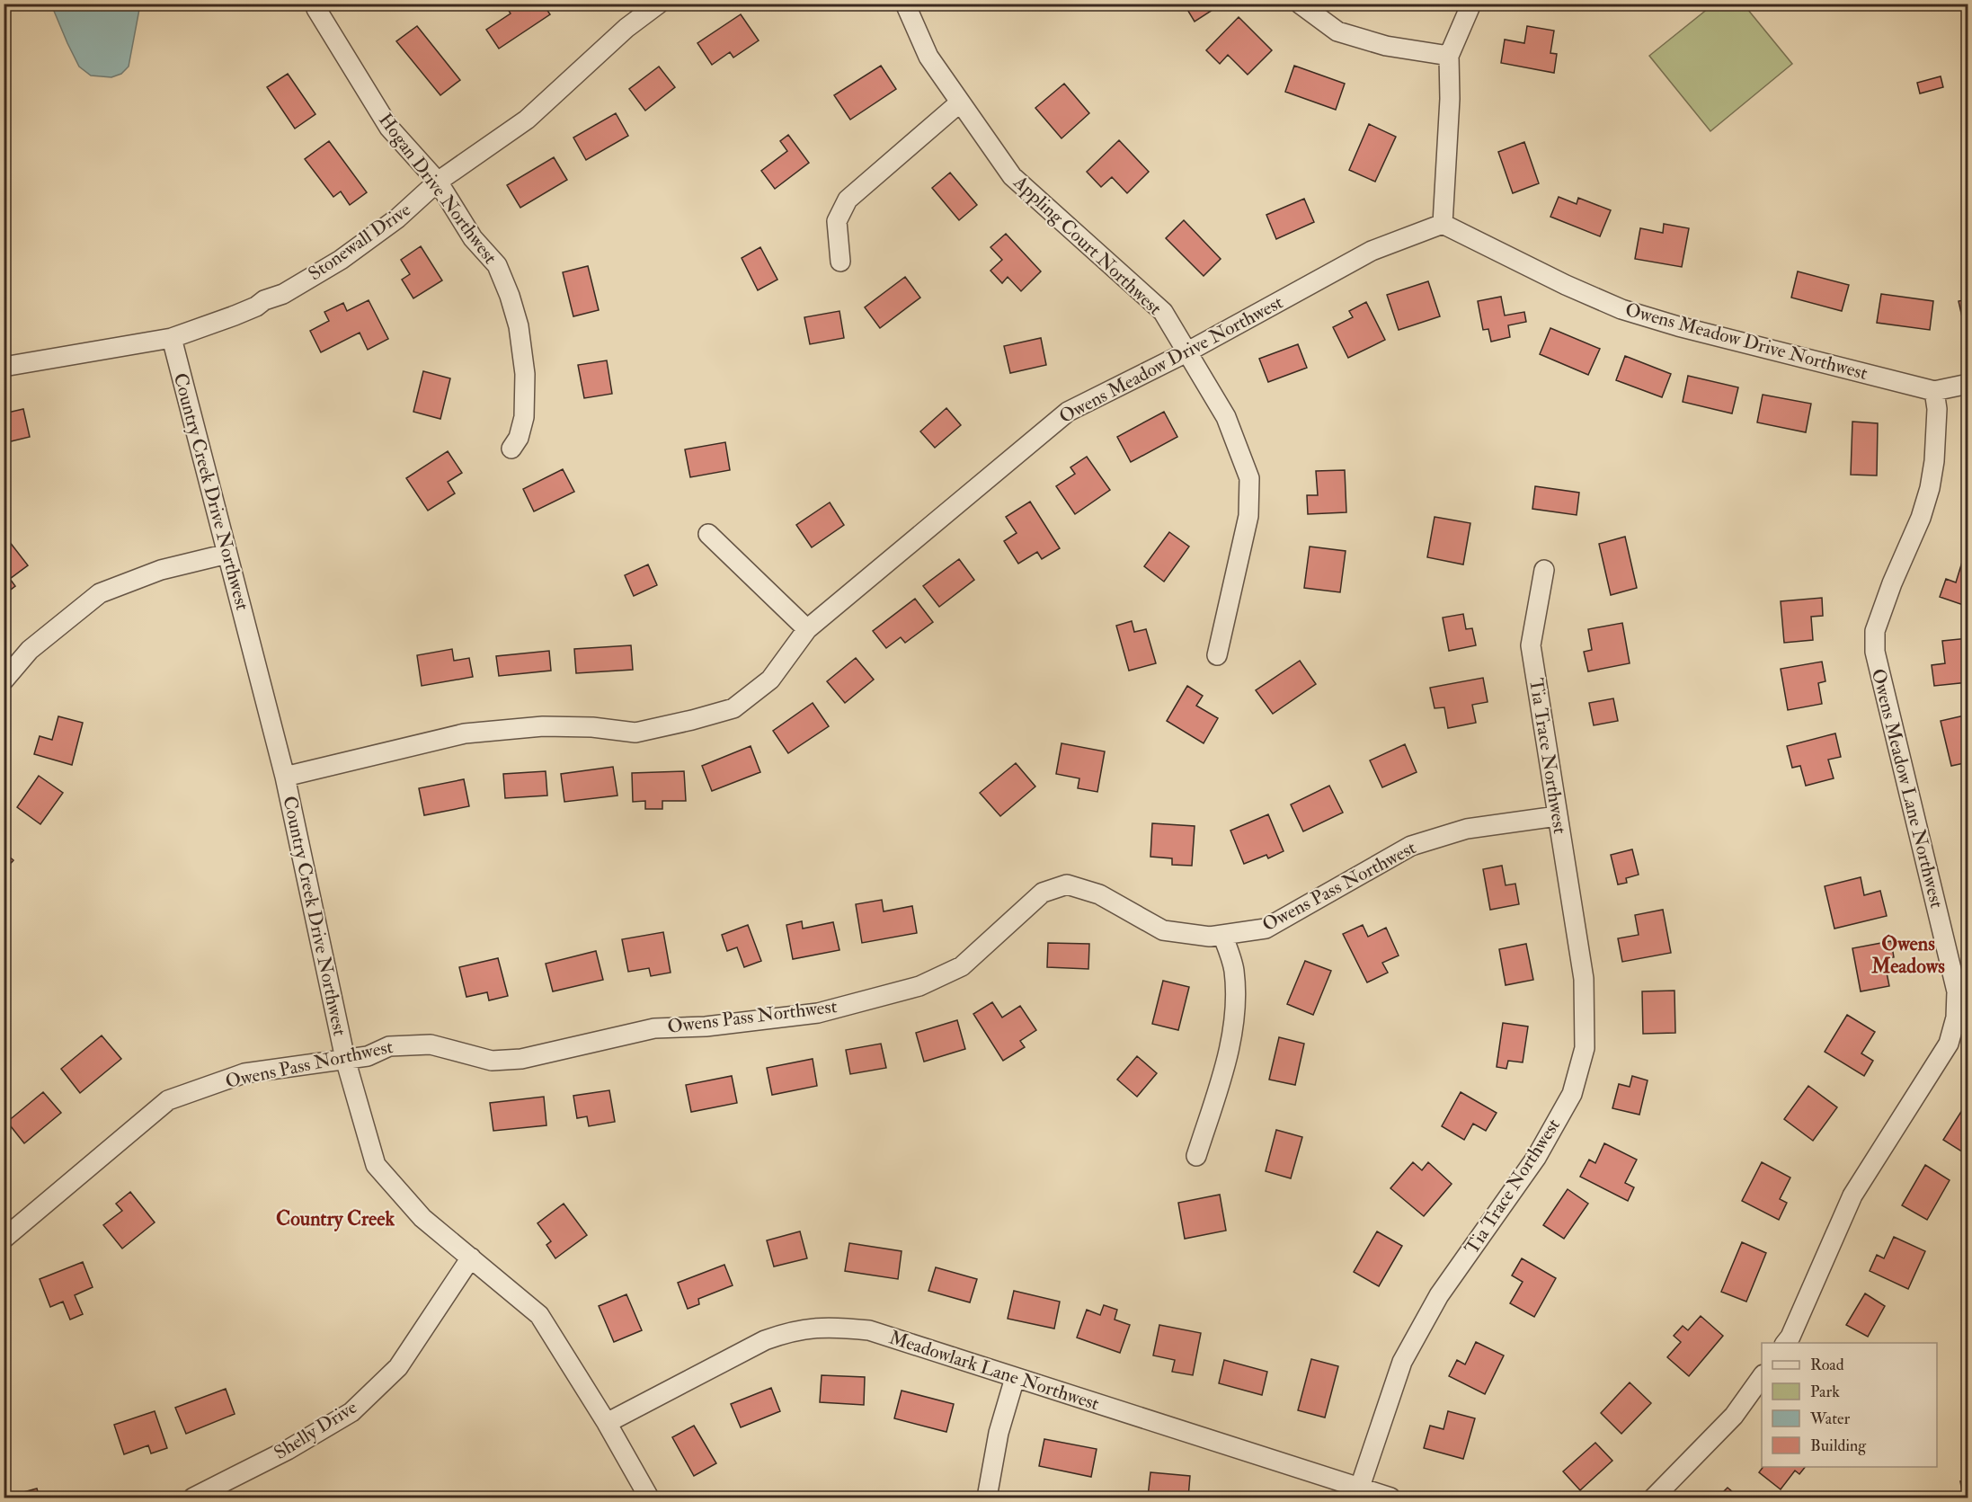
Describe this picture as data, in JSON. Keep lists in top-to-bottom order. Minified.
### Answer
{"streets":{"street":["Hogan Drive Northwest","Stonewall Drive","Appling Court Northwest","Owens Meadow Drive Northwest","Country Creek Drive Northwest","Tia Trace Northwest","Owens Meadow Lane Northwest","Owens Pass Northwest","Meadowlark Lane Northwest","Shelly Drive"]},"crossings":[["Hogan Drive Northwest","Stonewall Drive"],["Stonewall Drive","Country Creek Drive Northwest"],["Appling Court Northwest","Owens Meadow Drive Northwest"],["Owens Meadow Drive Northwest","Country Creek Drive Northwest"],["Owens Meadow Drive Northwest","Owens Meadow Lane Northwest"],["Country Creek Drive Northwest","Owens Pass Northwest"],["Country Creek Drive Northwest","Meadowlark Lane Northwest"],["Country Creek Drive Northwest","Shelly Drive"],["Tia Trace Northwest","Owens Pass Northwest"],["Tia Trace Northwest","Meadowlark Lane Northwest"]],"districts":["Owens Meadows","Country Creek"],"legend":["Road","Park","Water","Building"]}
